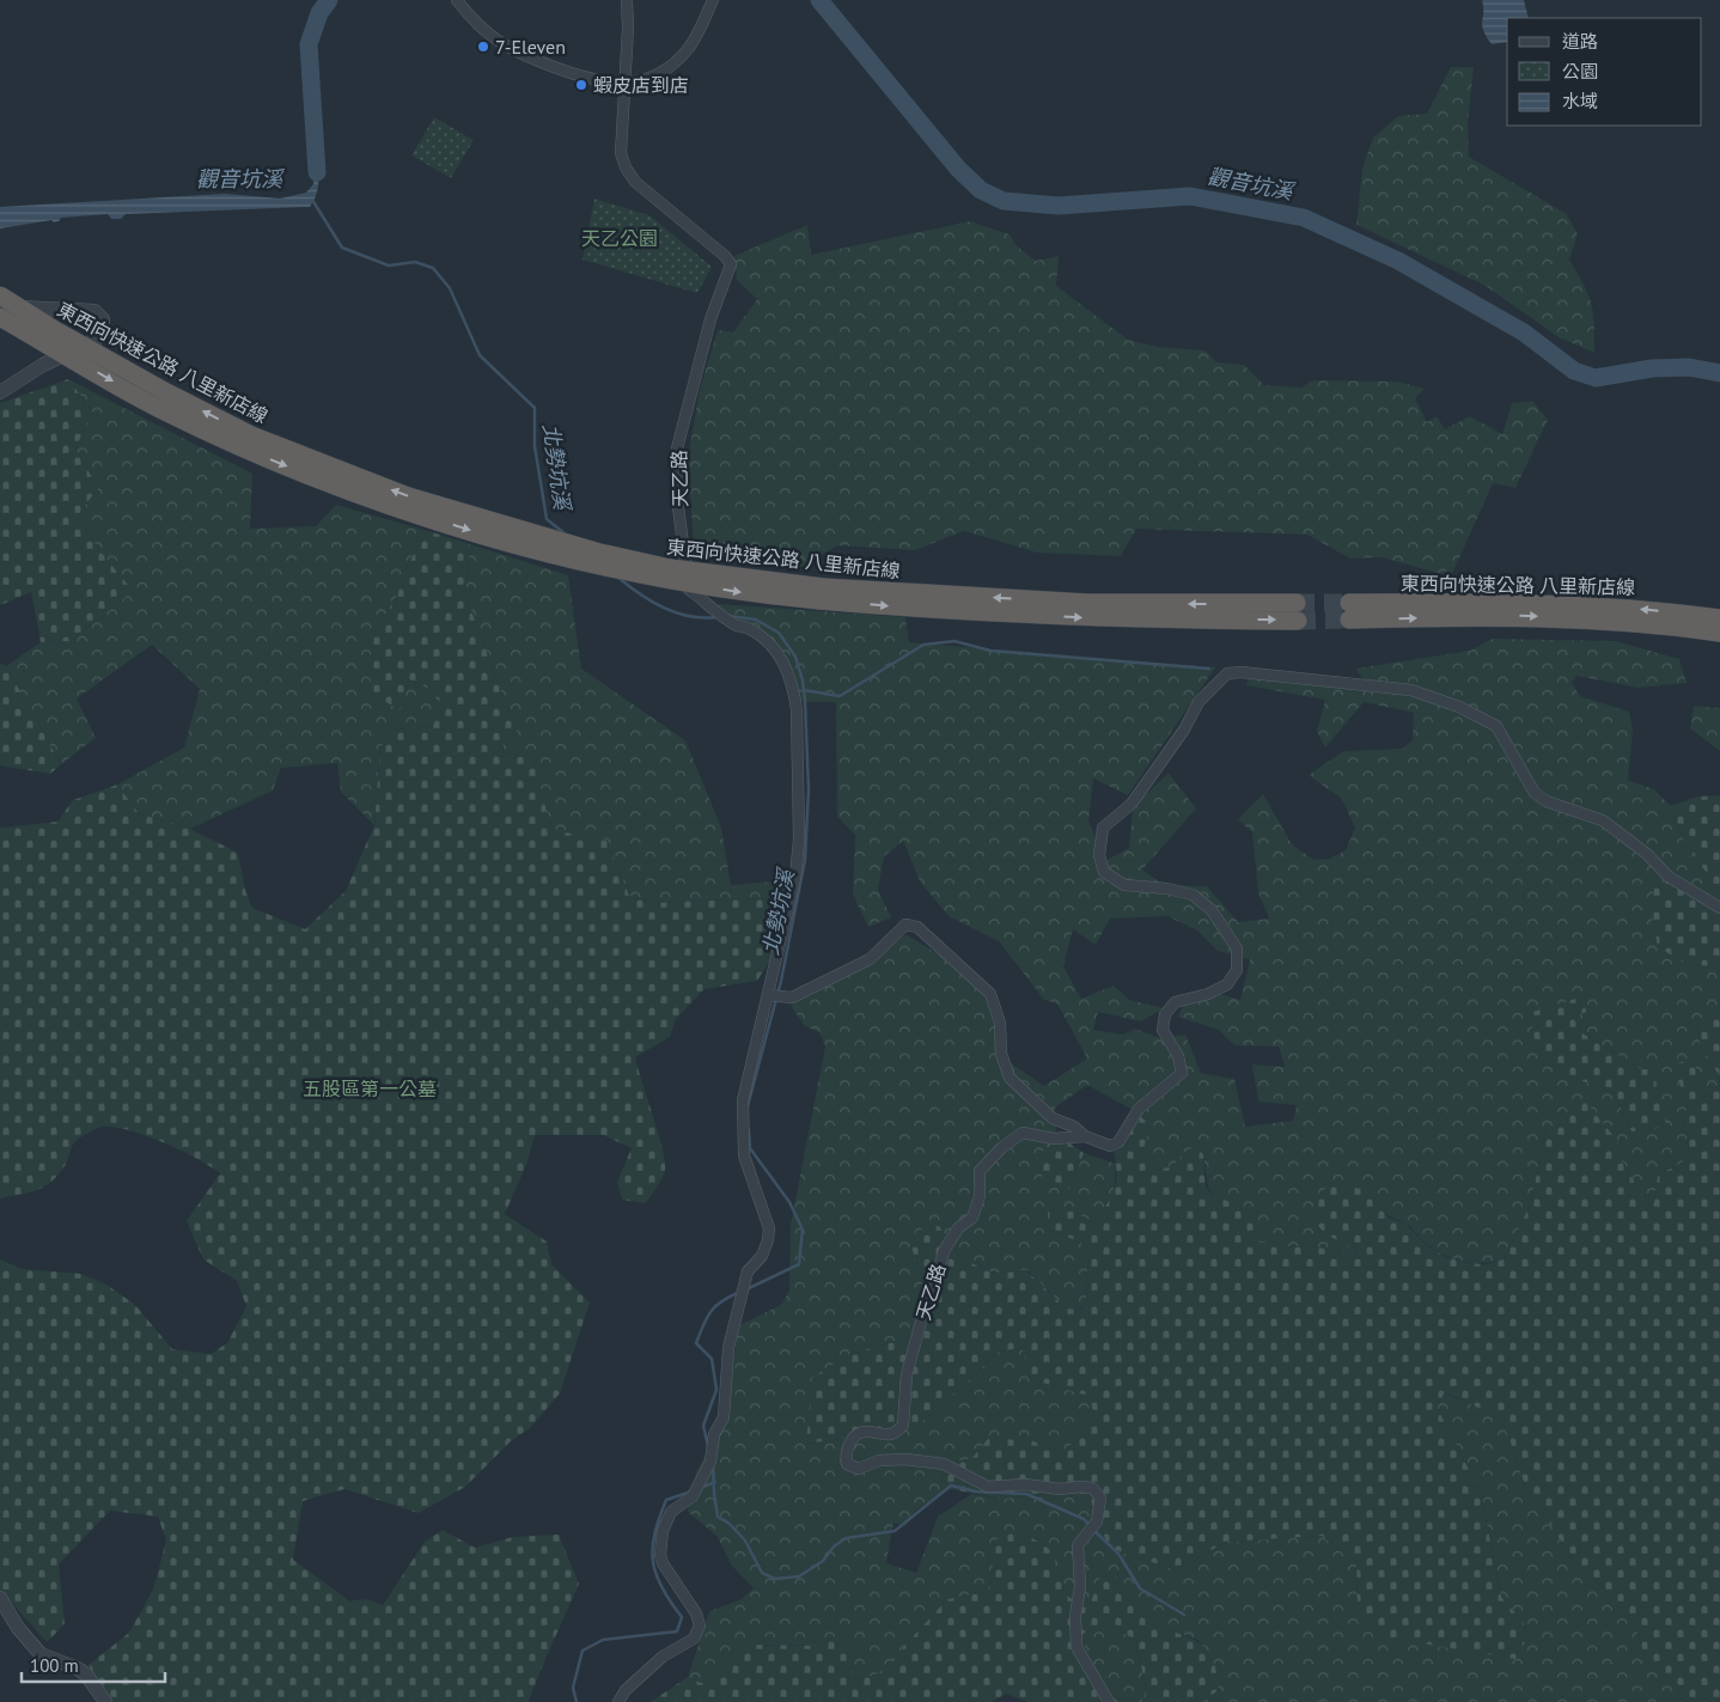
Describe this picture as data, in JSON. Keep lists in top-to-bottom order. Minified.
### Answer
{"streets":{"highway":["東西向快速公路 八里新店線"],"street":["天乙路"]},"water":["觀音坑溪","北勢坑溪"],"parks":["天乙公園","五股區第一公墓"],"places":["7-Eleven","蝦皮店到店"],"legend":["道路","公園","水域"],"scale_bar":"100 m"}
